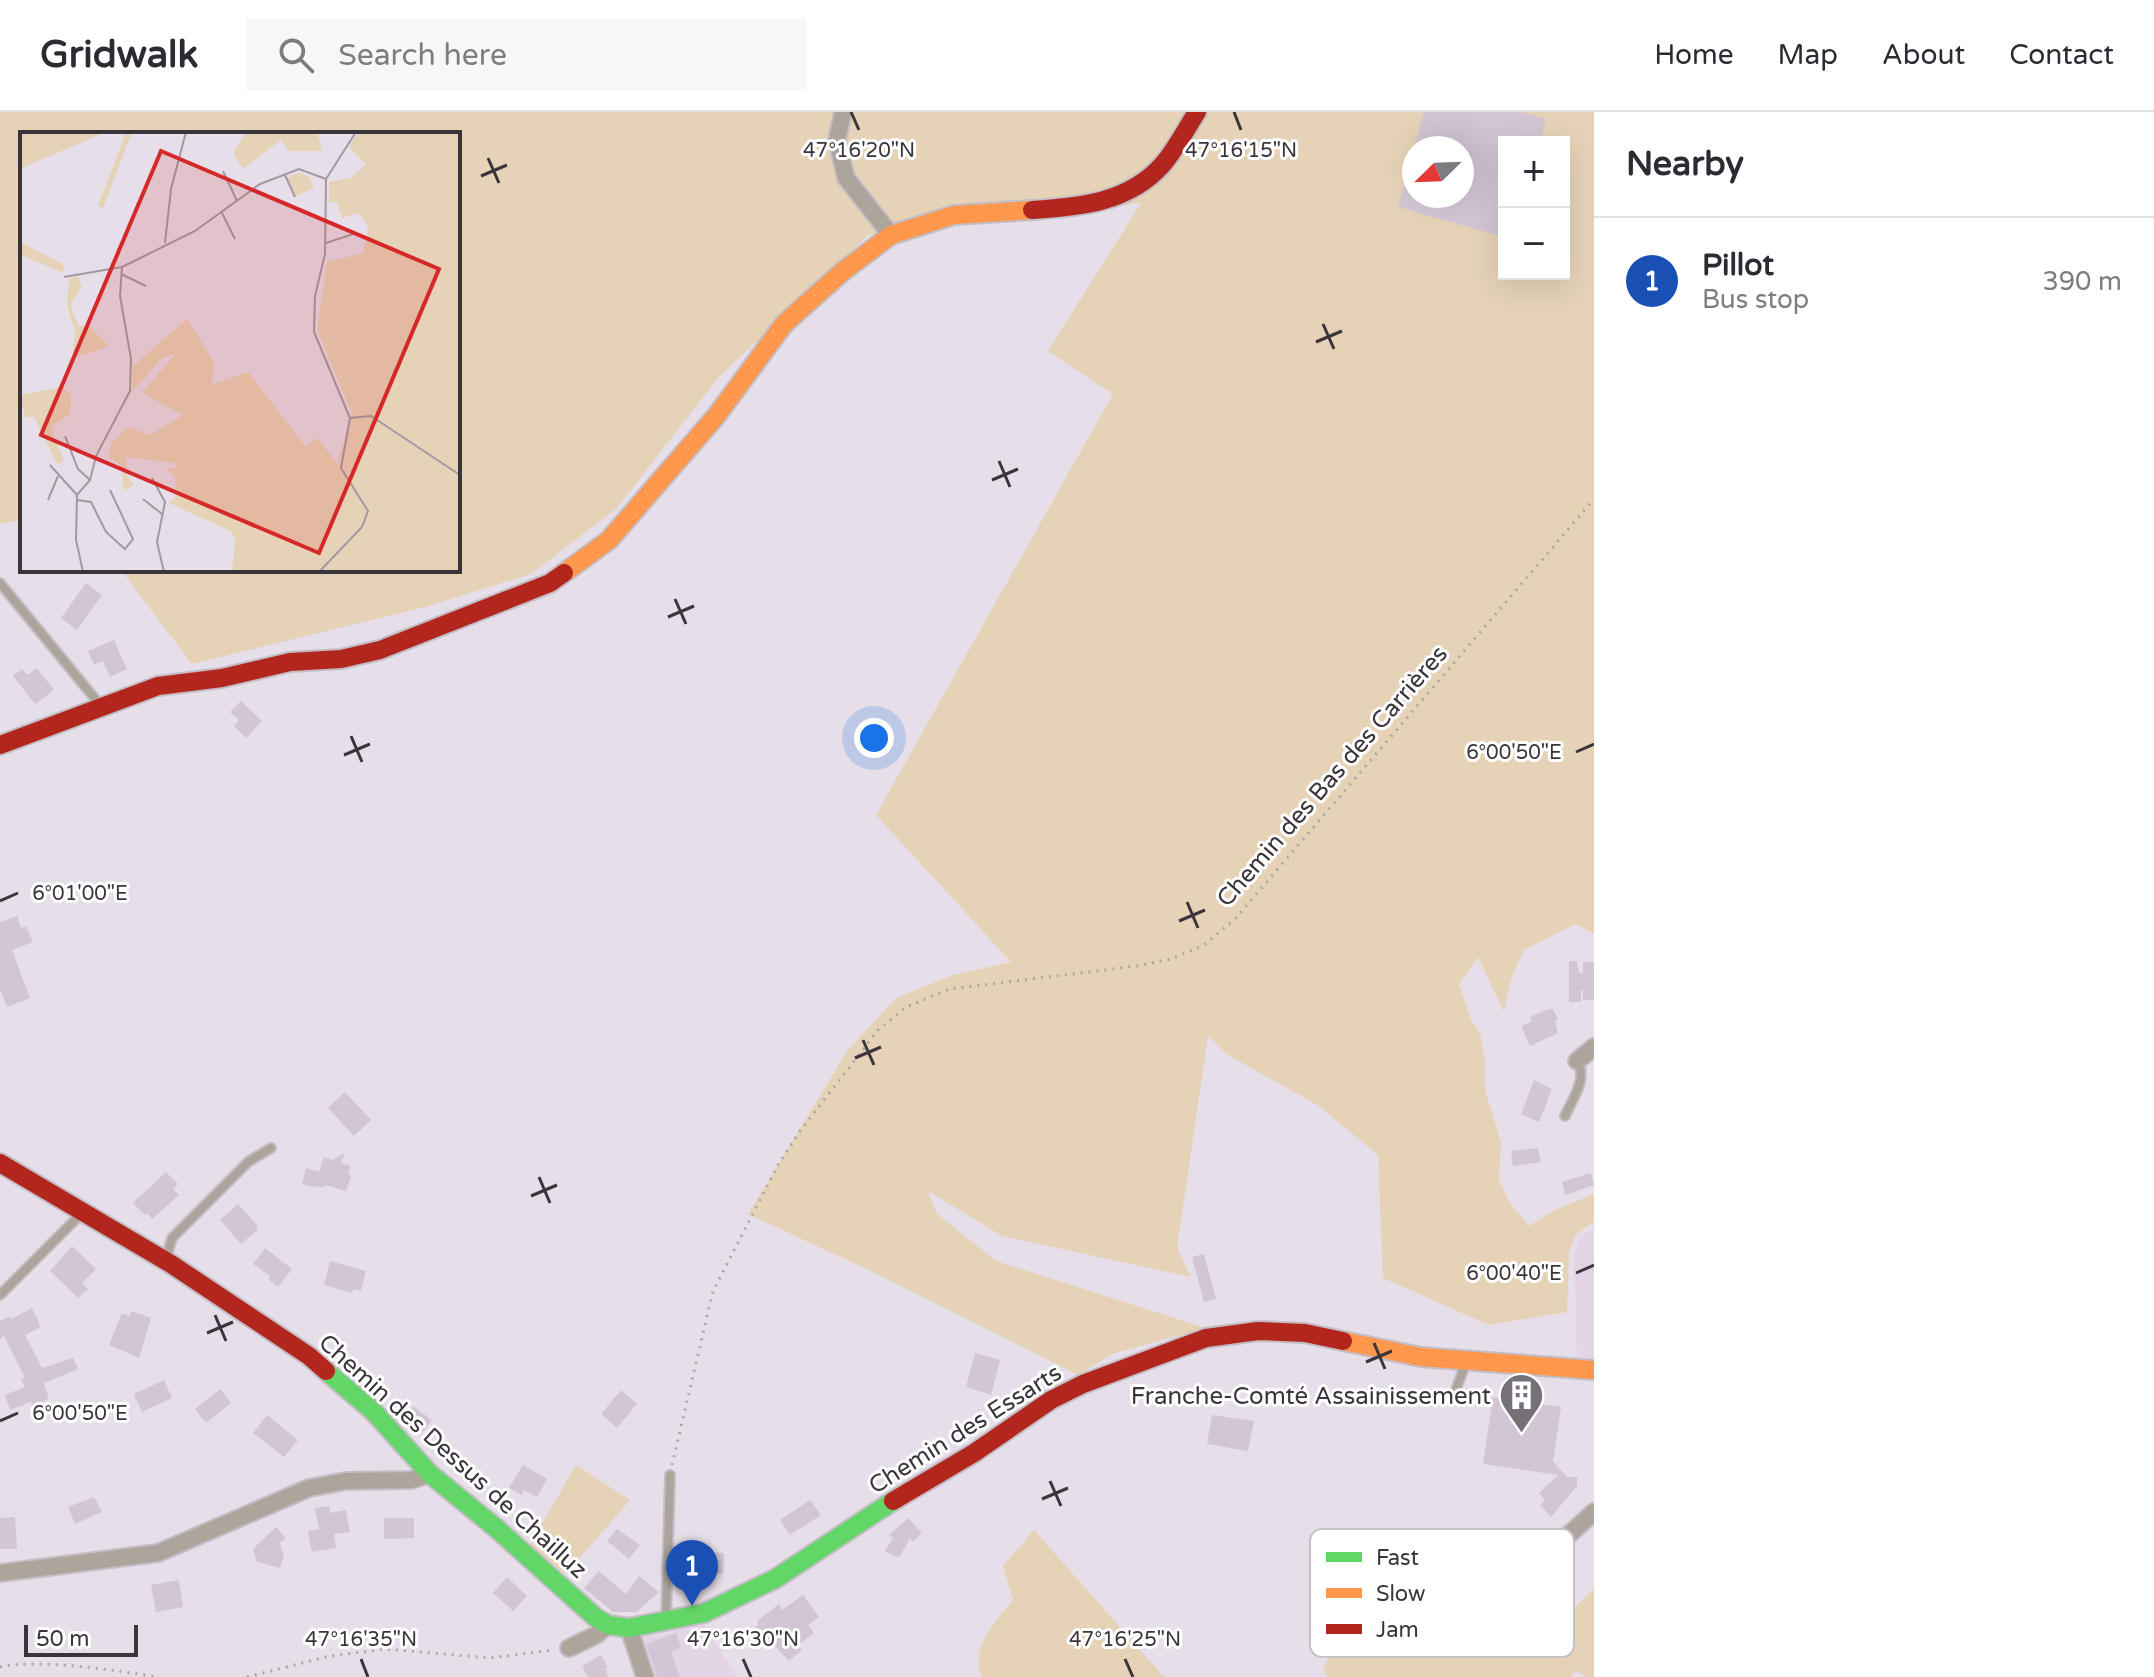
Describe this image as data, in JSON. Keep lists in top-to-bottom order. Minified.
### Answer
{"streets":{"street":["Chemin des Essarts","Chemin des Dessus de Chailluz"],"path":["Chemin des Bas des Carrières"]},"crossings":[["Chemin des Essarts","Chemin des Dessus de Chailluz"]],"places":{"building":["Franche-Comté Assainissement"]},"legend":["Fast","Slow","Jam"],"scale_bar":"50 m","north":"bottom left","page":{"header":"Gridwalk","search":"Search here","nav":["Home","Map","About","Contact"],"heading":"Nearby","map_buttons":["+","−"],"list":[{"mark":"1","name":"Pillot","note":"Bus stop","value":"390 m"}],"pins":"1","scale":"50 m"},"coordinates":["47°16'20\"N","47°16'15\"N","6°00'50\"E","6°01'00\"E","6°00'40\"E","47°16'35\"N","47°16'30\"N","47°16'25\"N"]}
